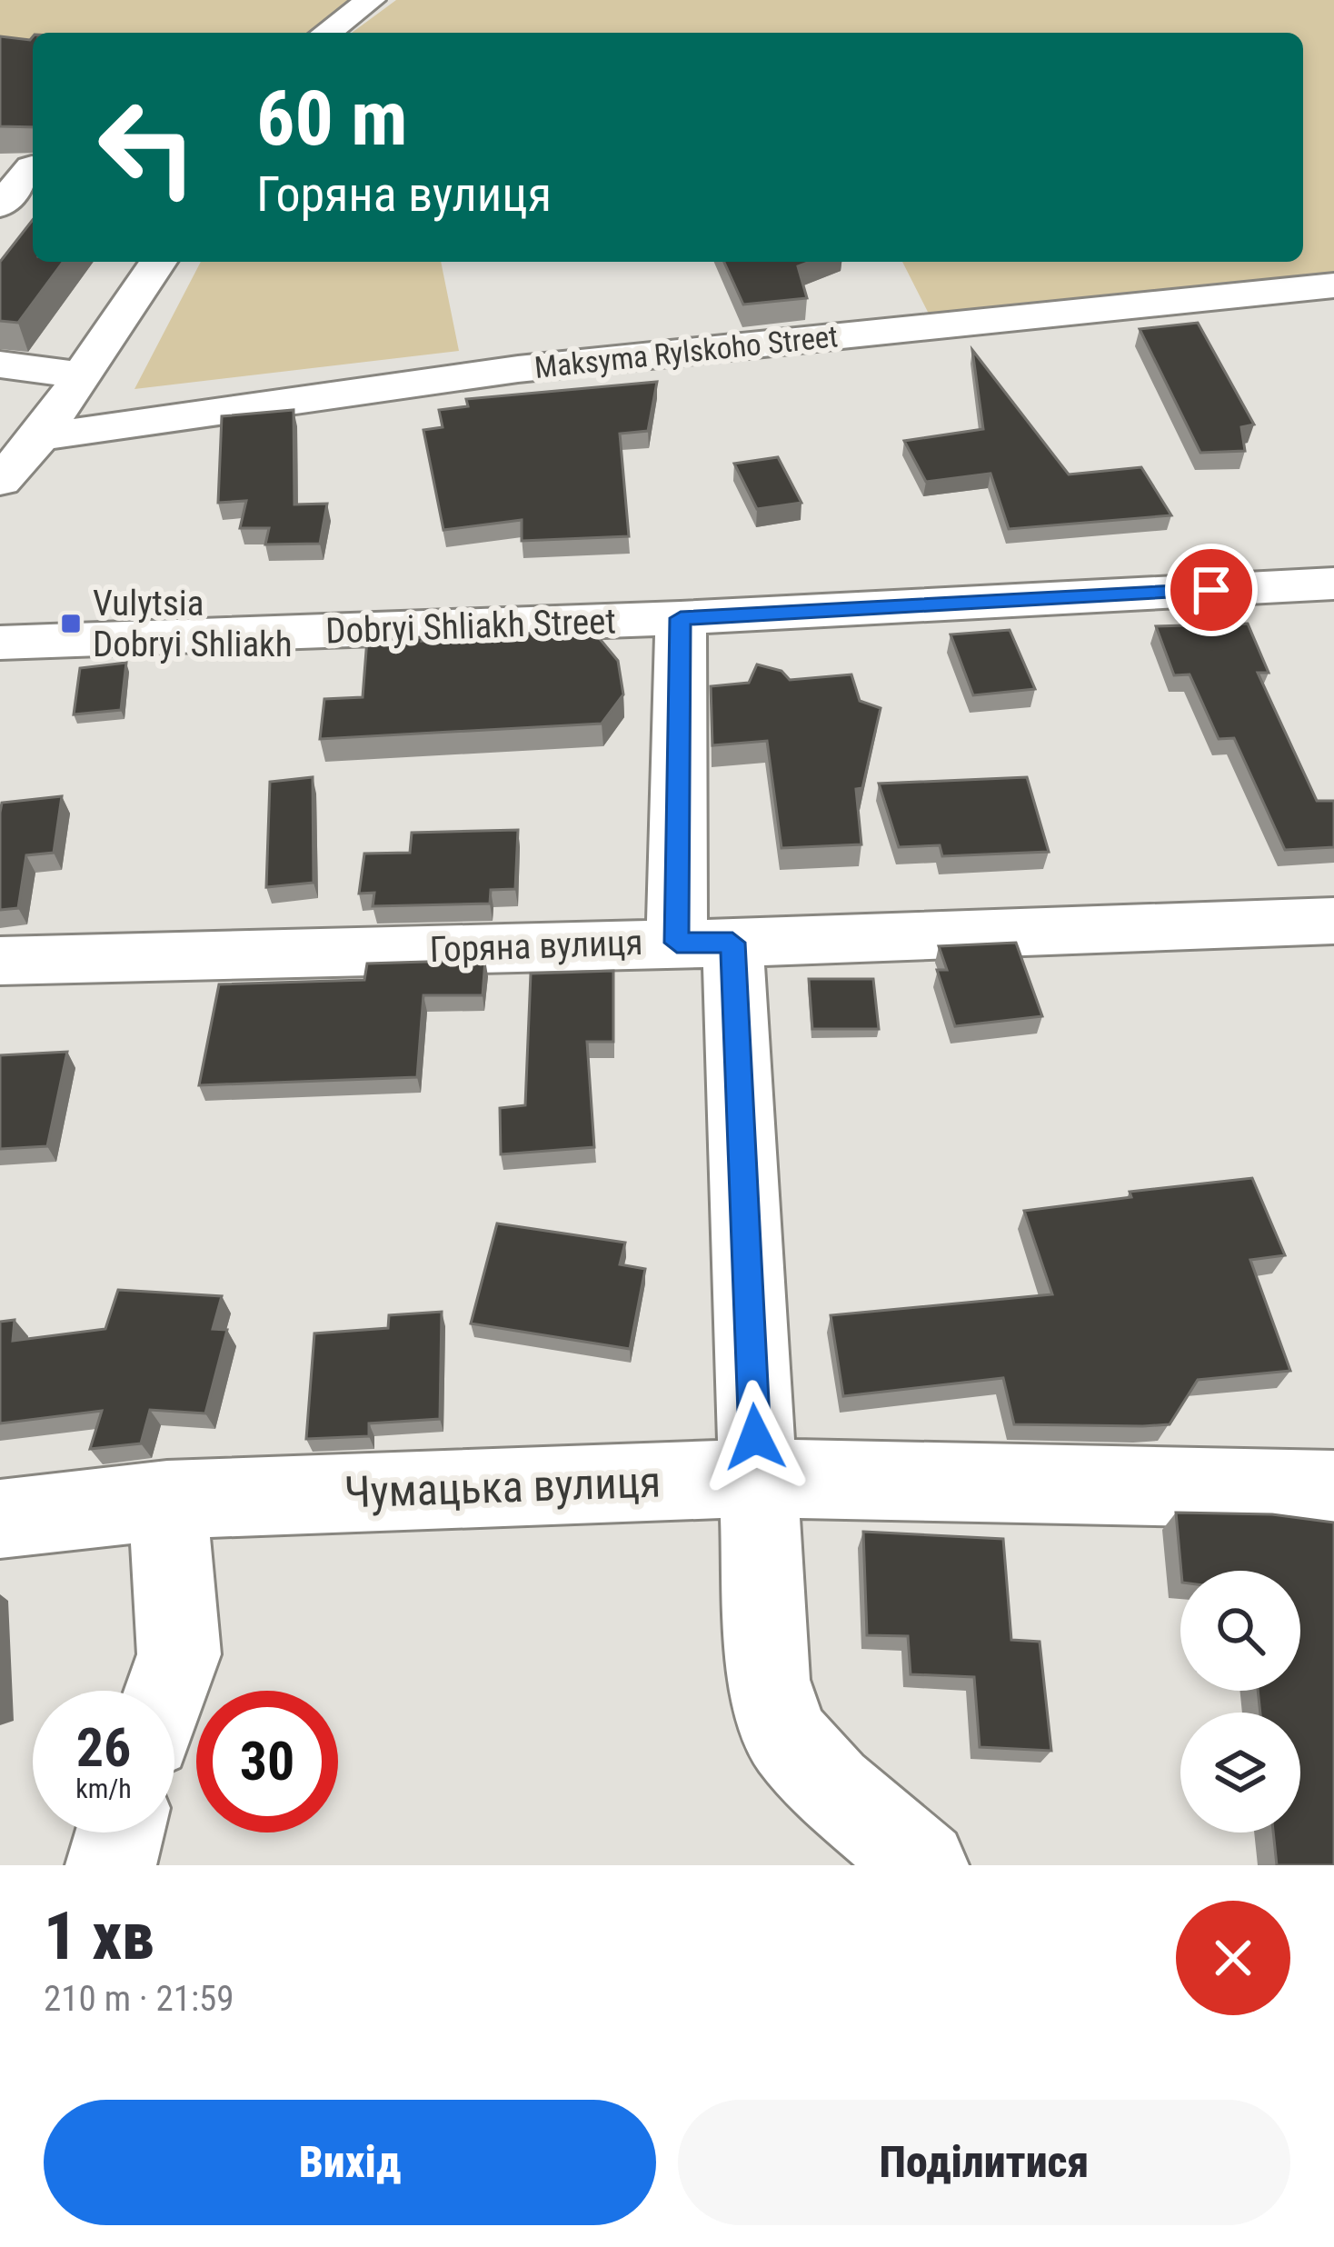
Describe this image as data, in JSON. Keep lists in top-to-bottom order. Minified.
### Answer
{"streets":{"street":["Maksyma Rylskoho Street","Dobryi Shliakh Street","Горяна вулиця","Чумацька вулиця"]},"places":{"transit":["Vulytsia Dobryi Shliakh"]},"page":{"turn":["60 m","Горяна вулиця"],"speed":"26 km/h","limit":"30","heading":["1 хв","210 m · 21:59"],"buttons":["Вихід","Поділитися"]}}
